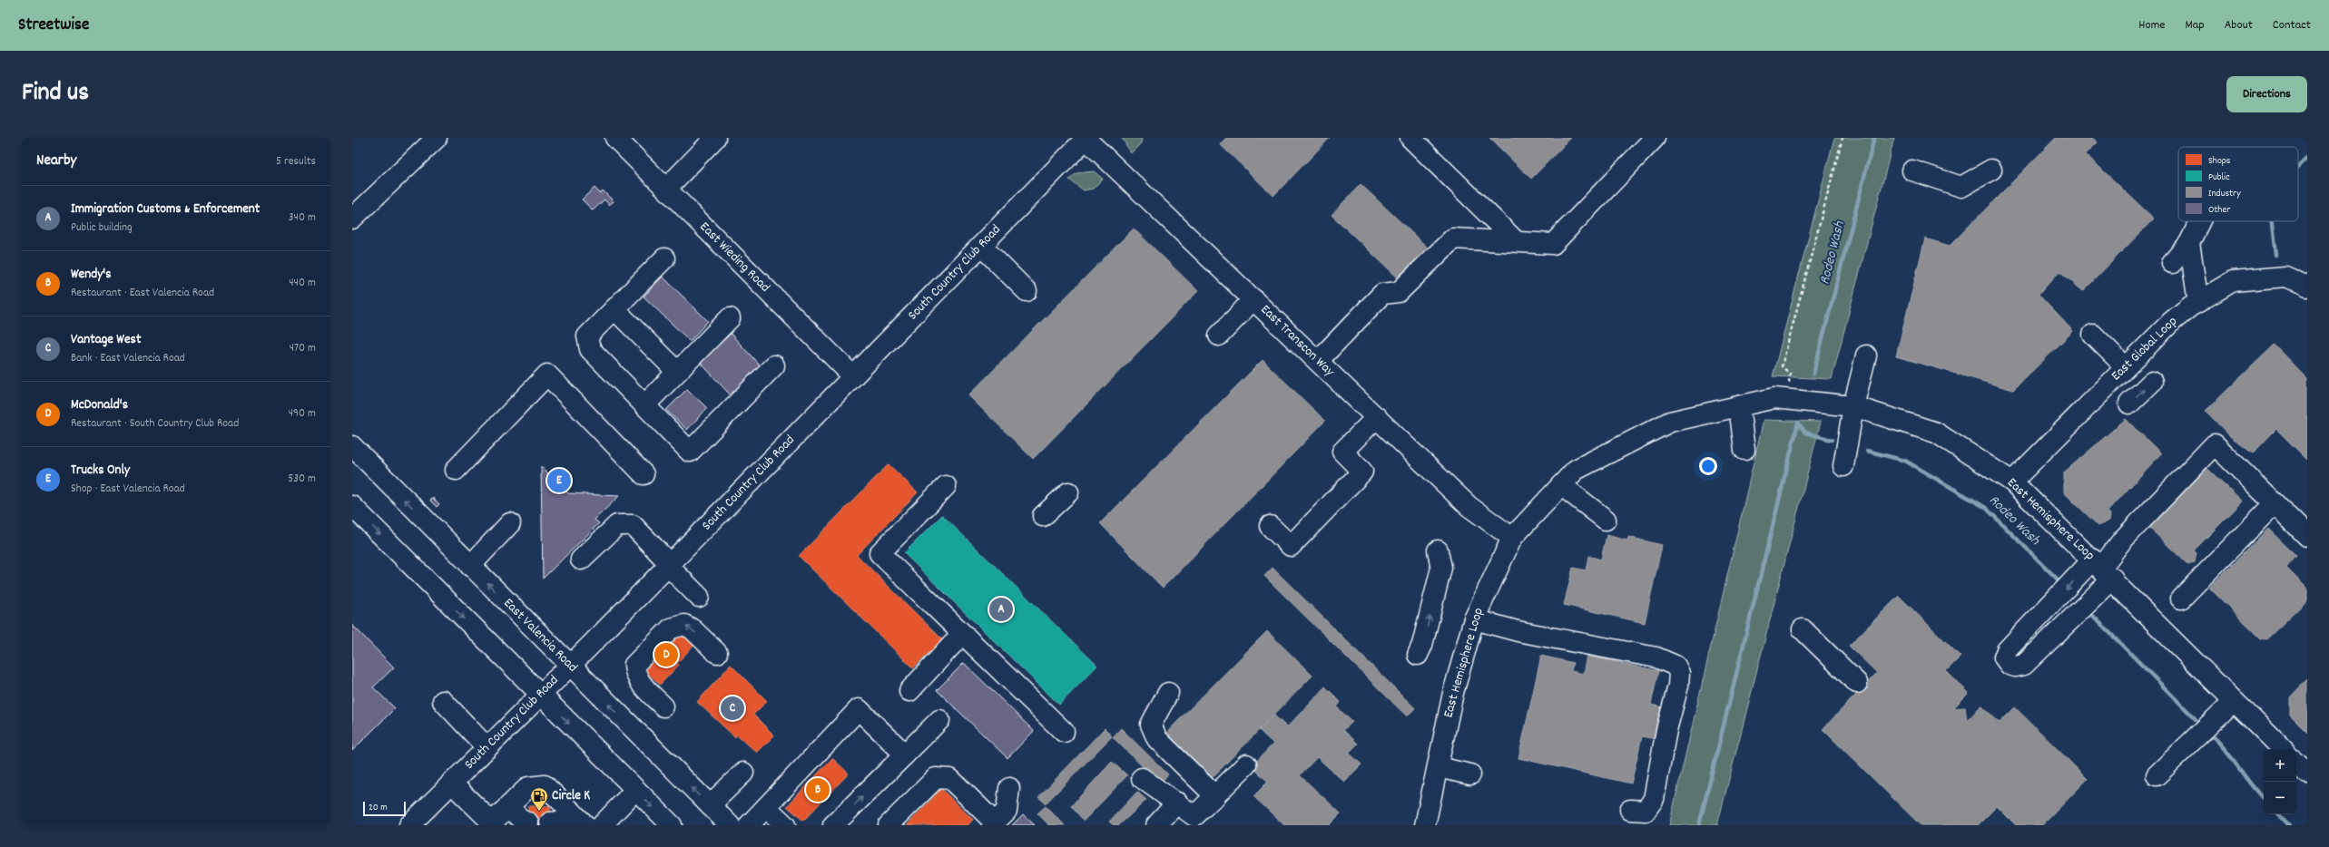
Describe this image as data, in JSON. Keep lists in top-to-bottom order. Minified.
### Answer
{"streets":{"street":["East Wieding Road","South Country Club Road","East Transcon Way","East Global Loop","East Hemisphere Loop","East Valencia Road"]},"crossings":[["East Wieding Road","South Country Club Road"],["South Country Club Road","East Transcon Way"],["South Country Club Road","East Valencia Road"],["East Transcon Way","East Hemisphere Loop"],["East Global Loop","East Hemisphere Loop"]],"water":["Rodeo Wash"],"places":{"fuel station":["Circle K"]},"legend":["Shops","Public","Industry","Other"],"scale_bar":"20 m","page":{"header":"Streetwise","nav":["Home","Map","About","Contact"],"title":"Find us","buttons":"Directions","heading":["Nearby","5 results"],"list":[{"mark":"A","name":"Immigration Customs & Enforcement","note":"Public building","value":"340 m"},{"mark":"B","name":"Wendy's","note":"Restaurant · East Valencia Road","value":"440 m"},{"mark":"C","name":"Vantage West","note":"Bank · East Valencia Road","value":"470 m"},{"mark":"D","name":"McDonald's","note":"Restaurant · South Country Club Road","value":"490 m"},{"mark":"E","name":"Trucks Only","note":"Shop · East Valencia Road","value":"530 m"}],"pins":["E","A","D","C","B"],"map_buttons":["+","−"],"scale":"20 m"}}
